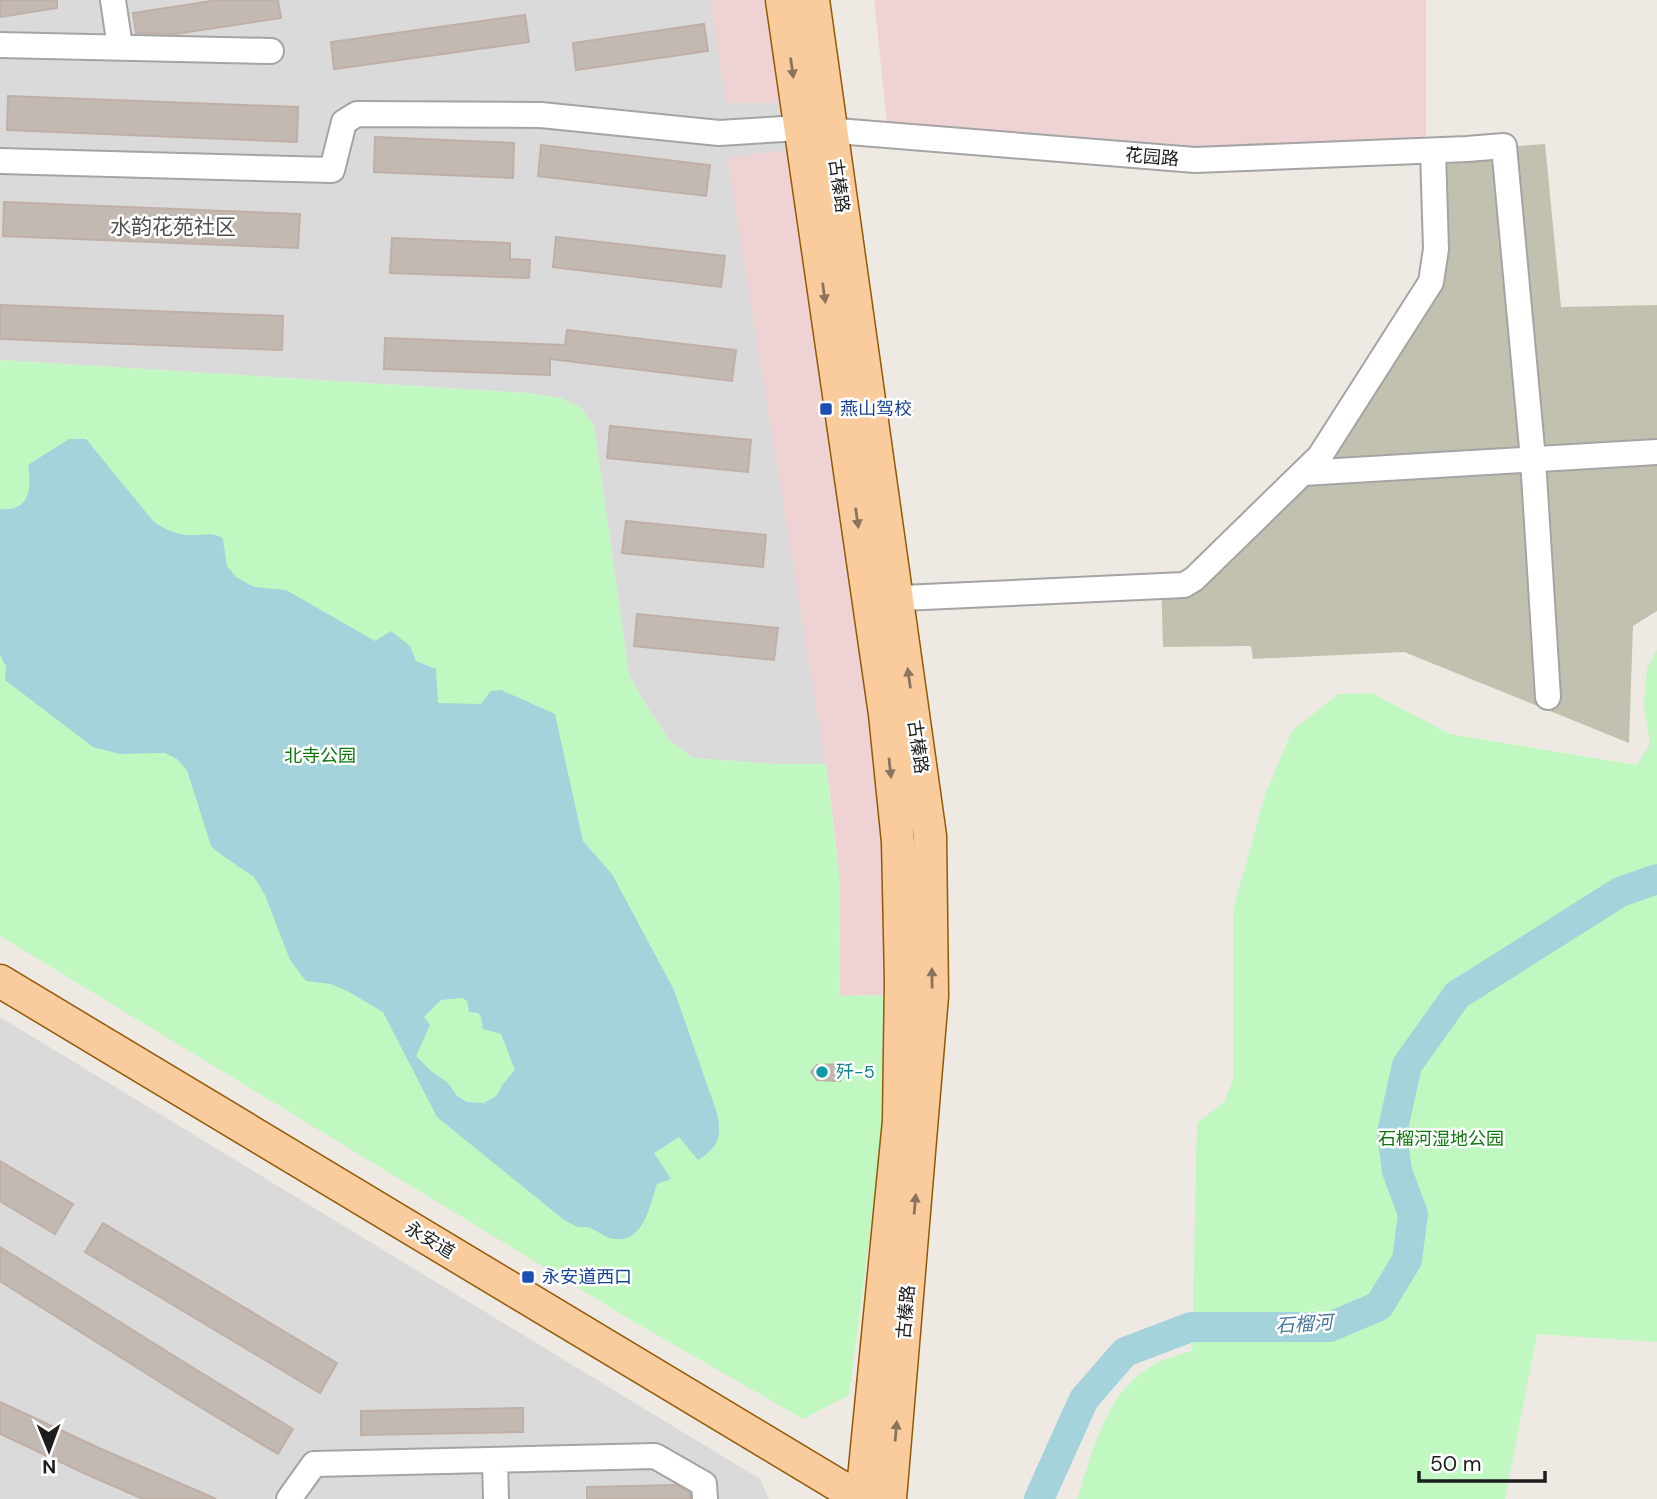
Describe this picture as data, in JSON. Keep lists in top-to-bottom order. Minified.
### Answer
{"streets":{"main road":["古榛路","永安道"],"street":["花园路"]},"crossings":[["花园路","古榛路"],["古榛路","永安道"]],"districts":["水韵花苑社区"],"water":["石榴河"],"parks":["北寺公园","石榴河湿地公园"],"places":{"transit":["燕山驾校","永安道西口"],"other":["歼-5"]},"scale_bar":"50 m","north":"bottom"}
